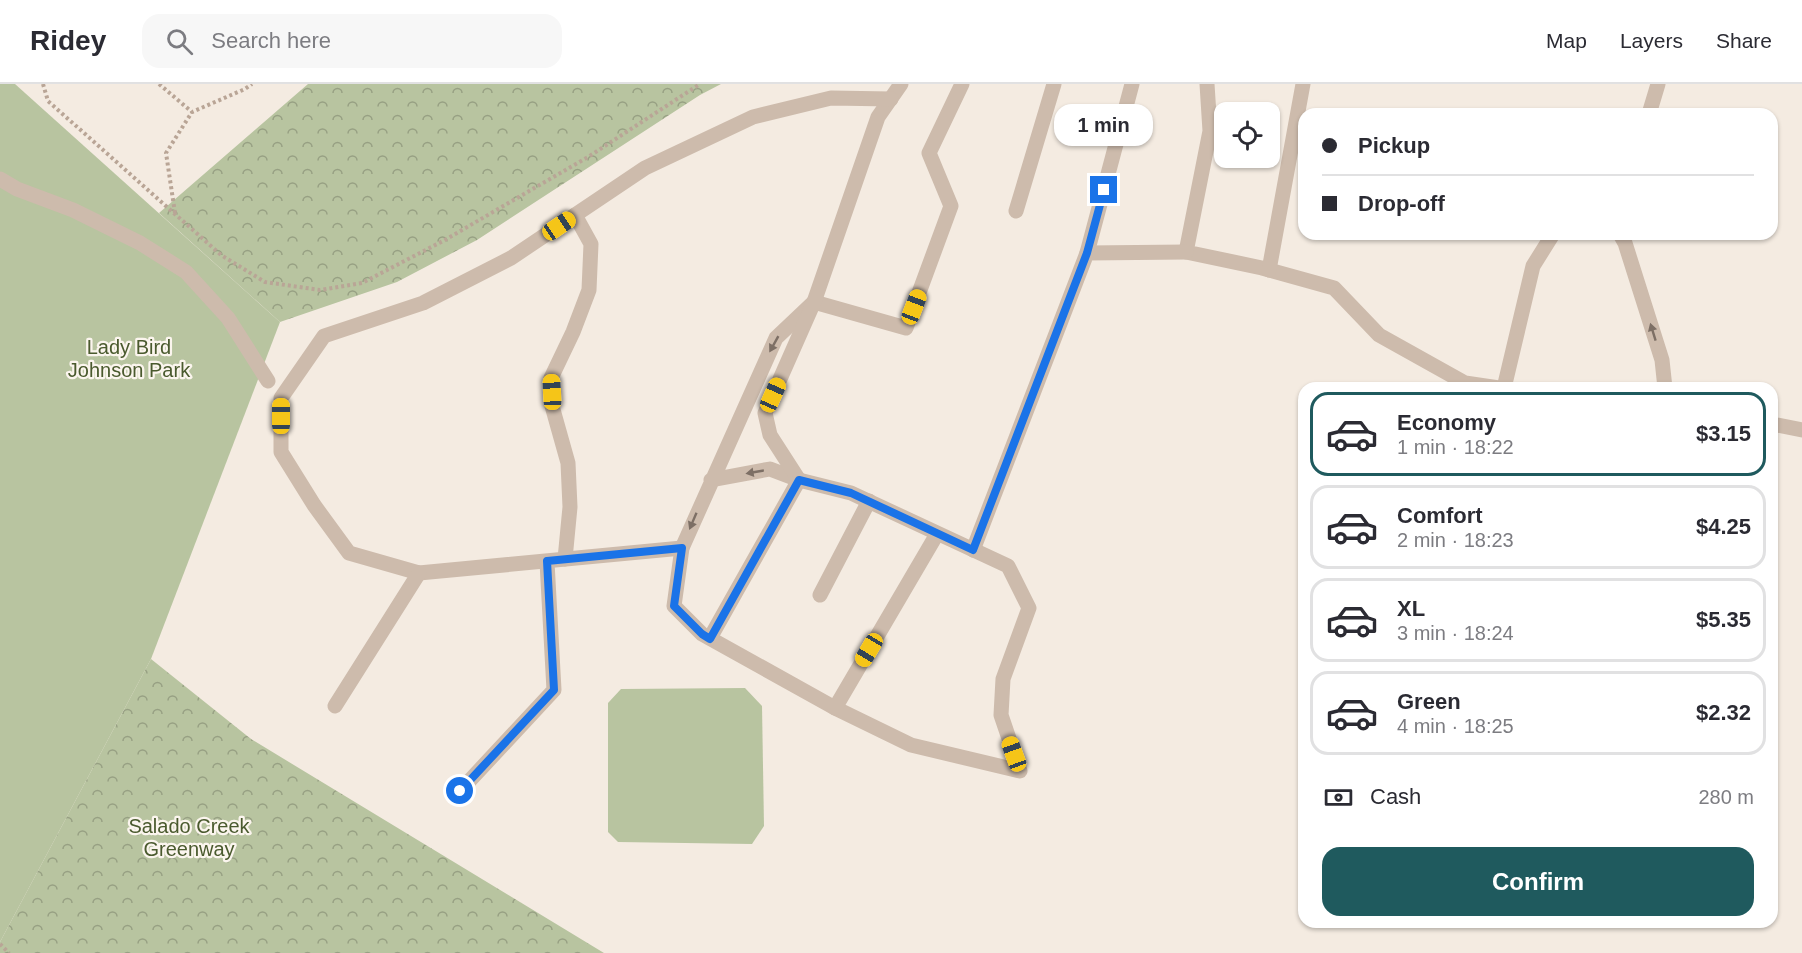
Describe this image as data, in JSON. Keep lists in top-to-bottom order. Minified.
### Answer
{"parks":["Lady Bird Johnson Park","Salado Creek Greenway"],"page":{"header":"Ridey","search":"Search here","nav":["Map","Layers","Share"],"bubble":"1 min","banner":["Pickup","Drop-off"],"list":[{"name":"Economy","note":"1 min · 18:22","value":"$3.15"},{"name":"Comfort","note":"2 min · 18:23","value":"$4.25"},{"name":"XL","note":"3 min · 18:24","value":"$5.35"},{"name":"Green","note":"4 min · 18:25","value":"$2.32"}],"pay":["Cash","280 m"],"buttons":"Confirm"}}
